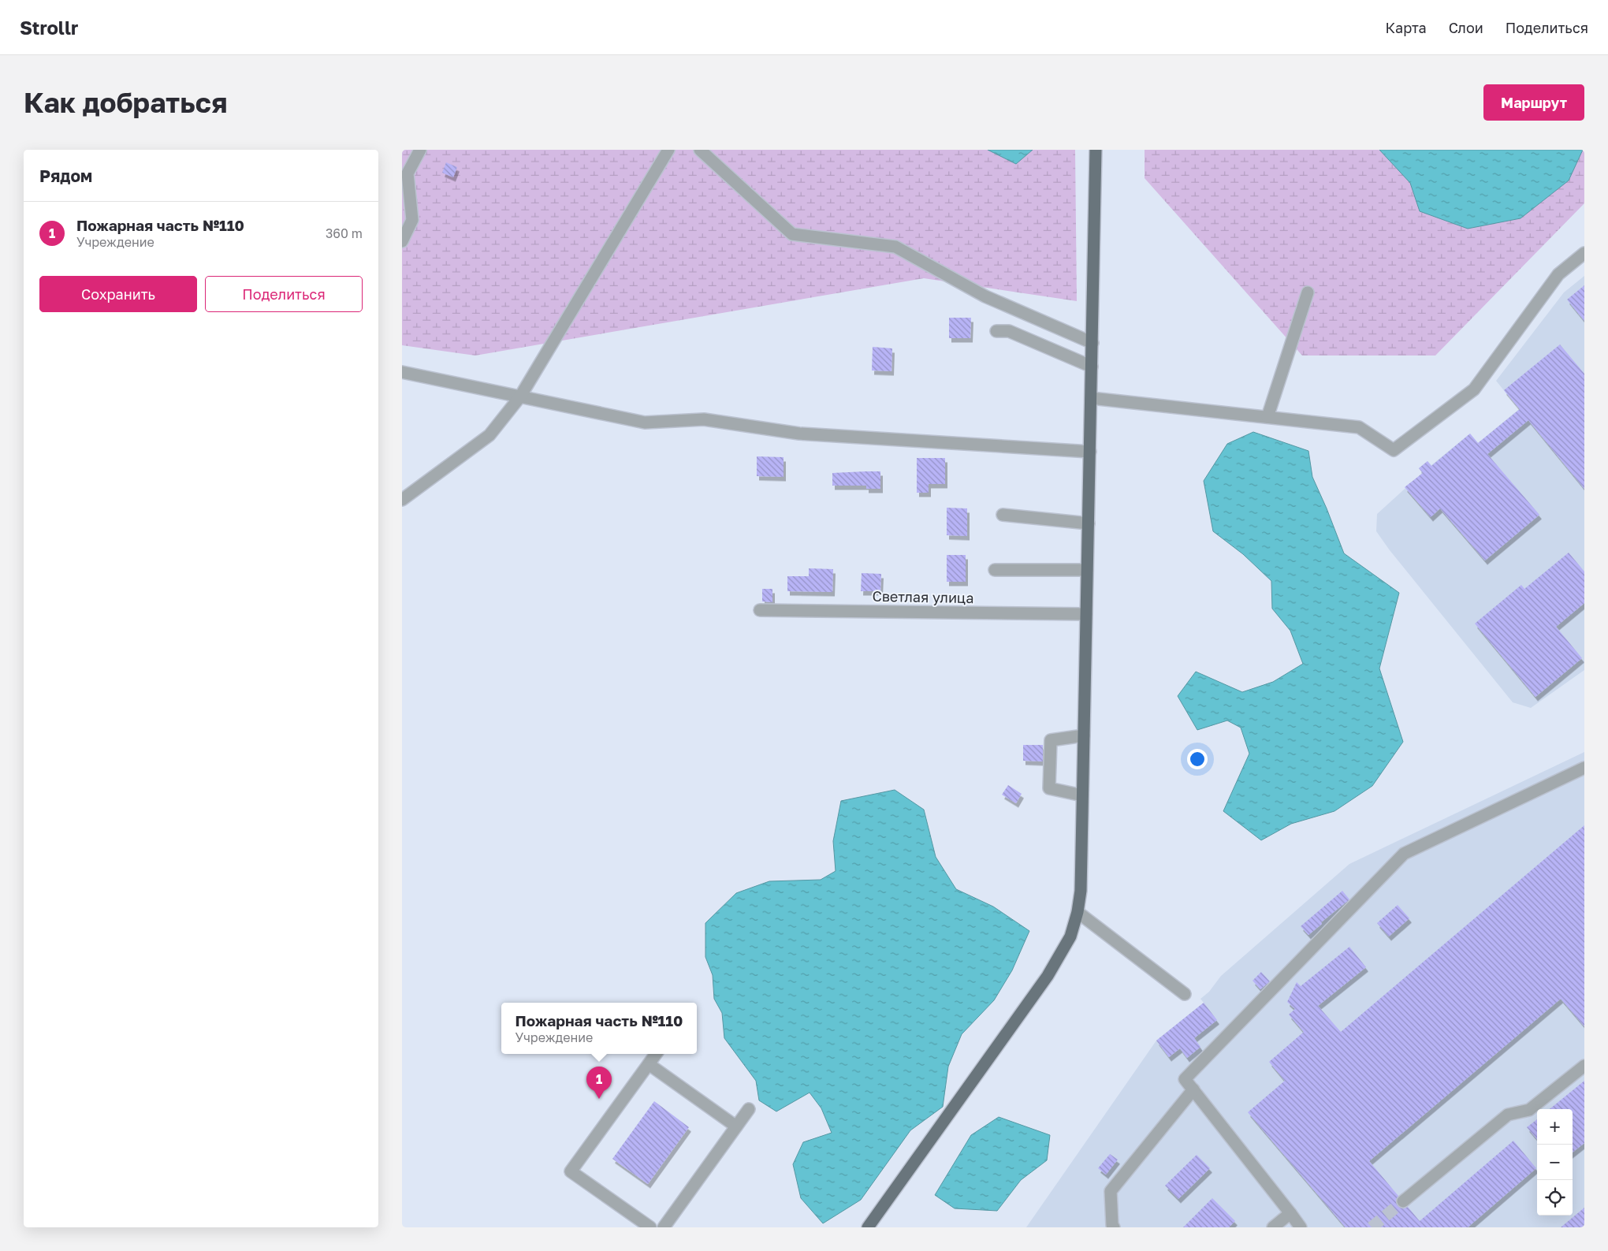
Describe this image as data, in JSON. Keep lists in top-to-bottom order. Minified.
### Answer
{"streets":{"lane":["Светлая улица"]},"page":{"header":"Strollr","nav":["Карта","Слои","Поделиться"],"buttons":["Маршрут",["Сохранить","Поделиться"]],"title":"Как добраться","heading":"Рядом","list":[{"mark":"1","name":"Пожарная часть №110","note":"Учреждение","value":"360 m"}],"popup":["Пожарная часть №110","Учреждение"],"pins":"1","map_buttons":["+","−"]}}
